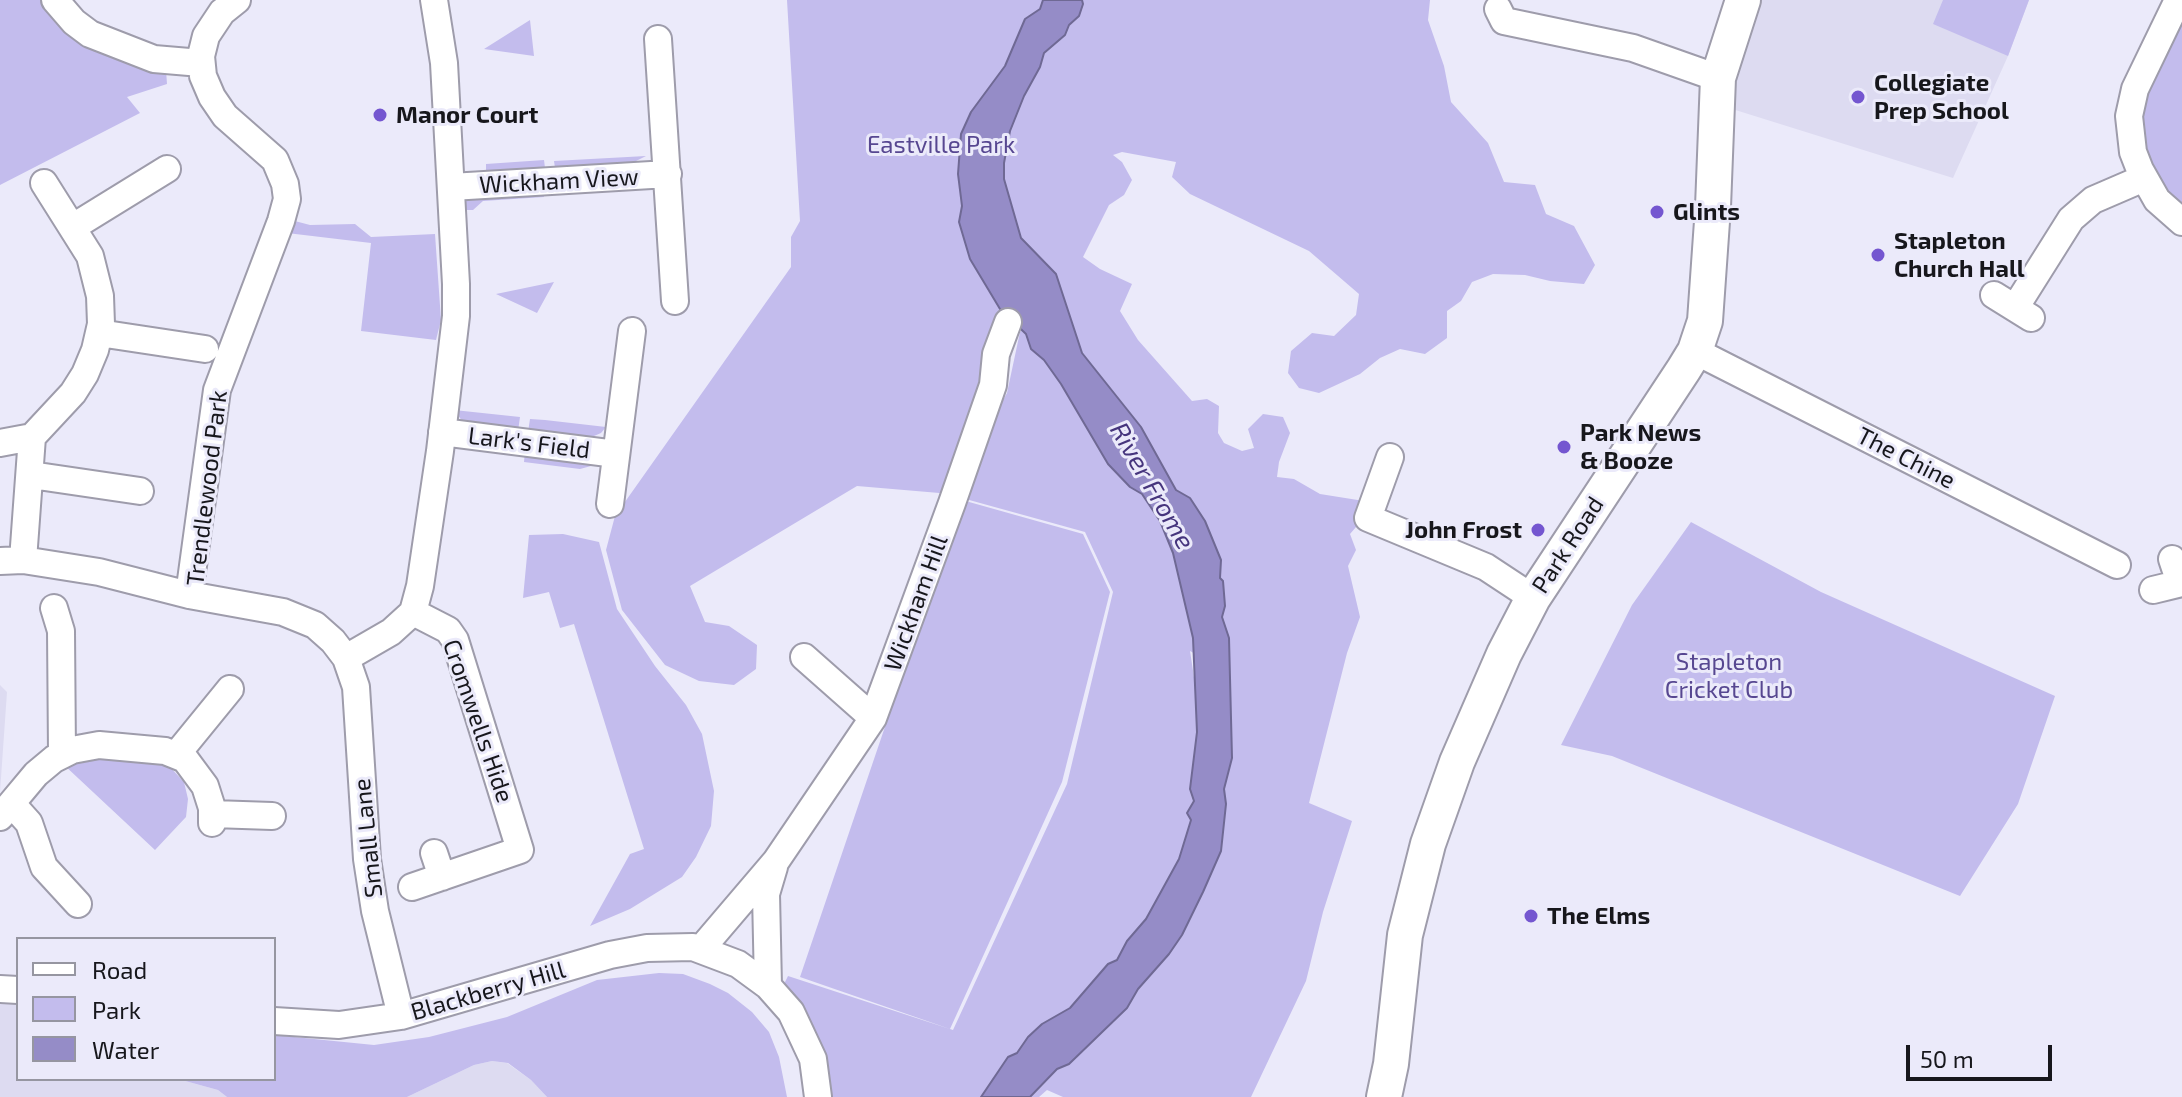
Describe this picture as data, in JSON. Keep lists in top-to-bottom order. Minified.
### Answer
{"streets":{"main road":["Park Road"],"street":["Wickham View","Lark's Field","The Chine","Trendlewood Park","Wickham Hill","Cromwells Hide","Small Lane","Blackberry Hill"]},"crossings":[["The Chine","Park Road"],["Trendlewood Park","Small Lane"],["Wickham Hill","Blackberry Hill"],["Small Lane","Blackberry Hill"]],"water":["River Frome"],"parks":["Eastville Park","Stapleton Cricket Club"],"places":["Collegiate Prep School","Manor Court","Glints","Stapleton Church Hall","Park News & Booze","John Frost","The Elms"],"legend":["Road","Park","Water"],"scale_bar":"50 m"}
